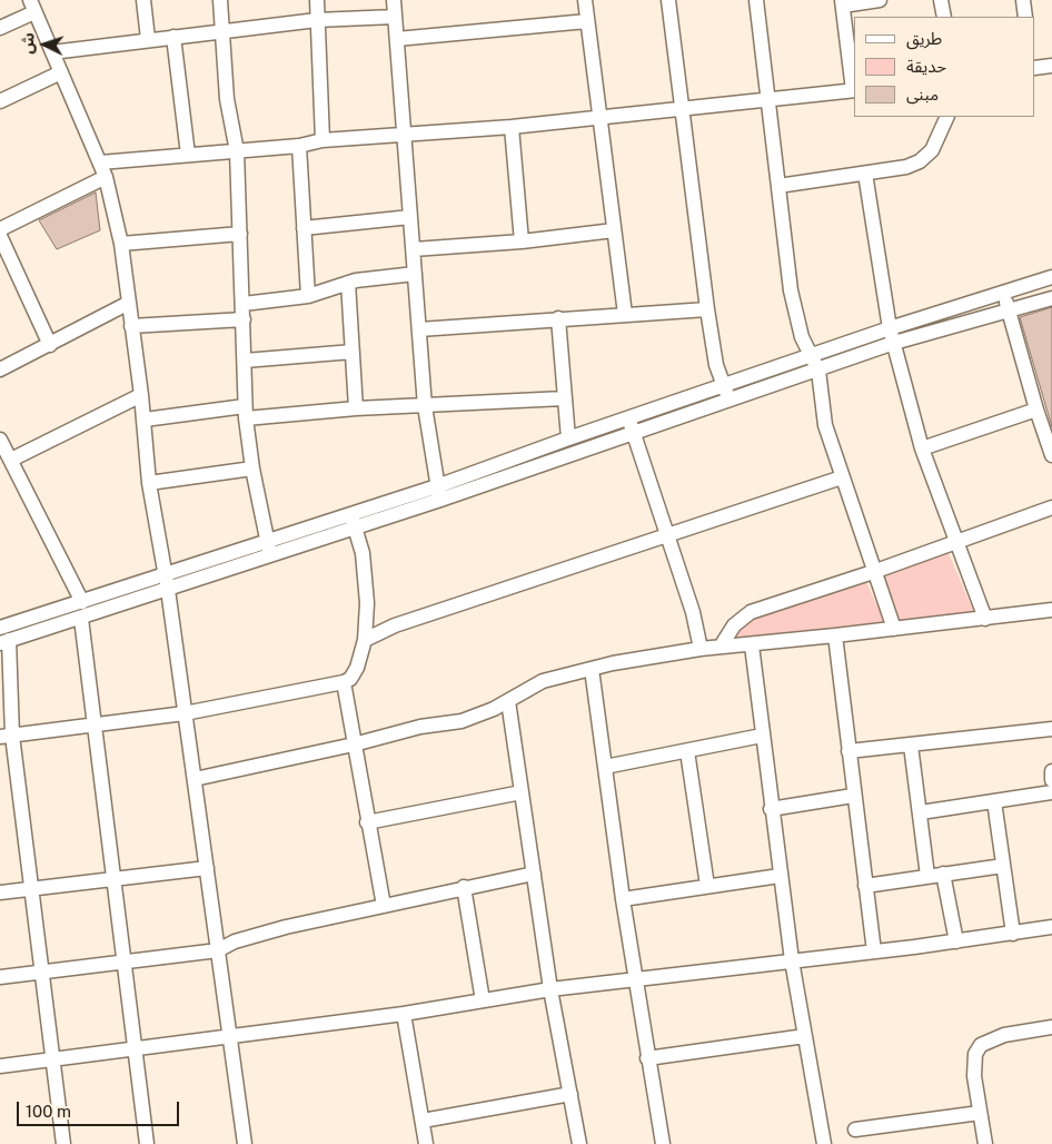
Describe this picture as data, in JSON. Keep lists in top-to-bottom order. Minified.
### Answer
{"legend":["طريق","حديقة","مبنى"],"scale_bar":"100 m","north":"left"}
